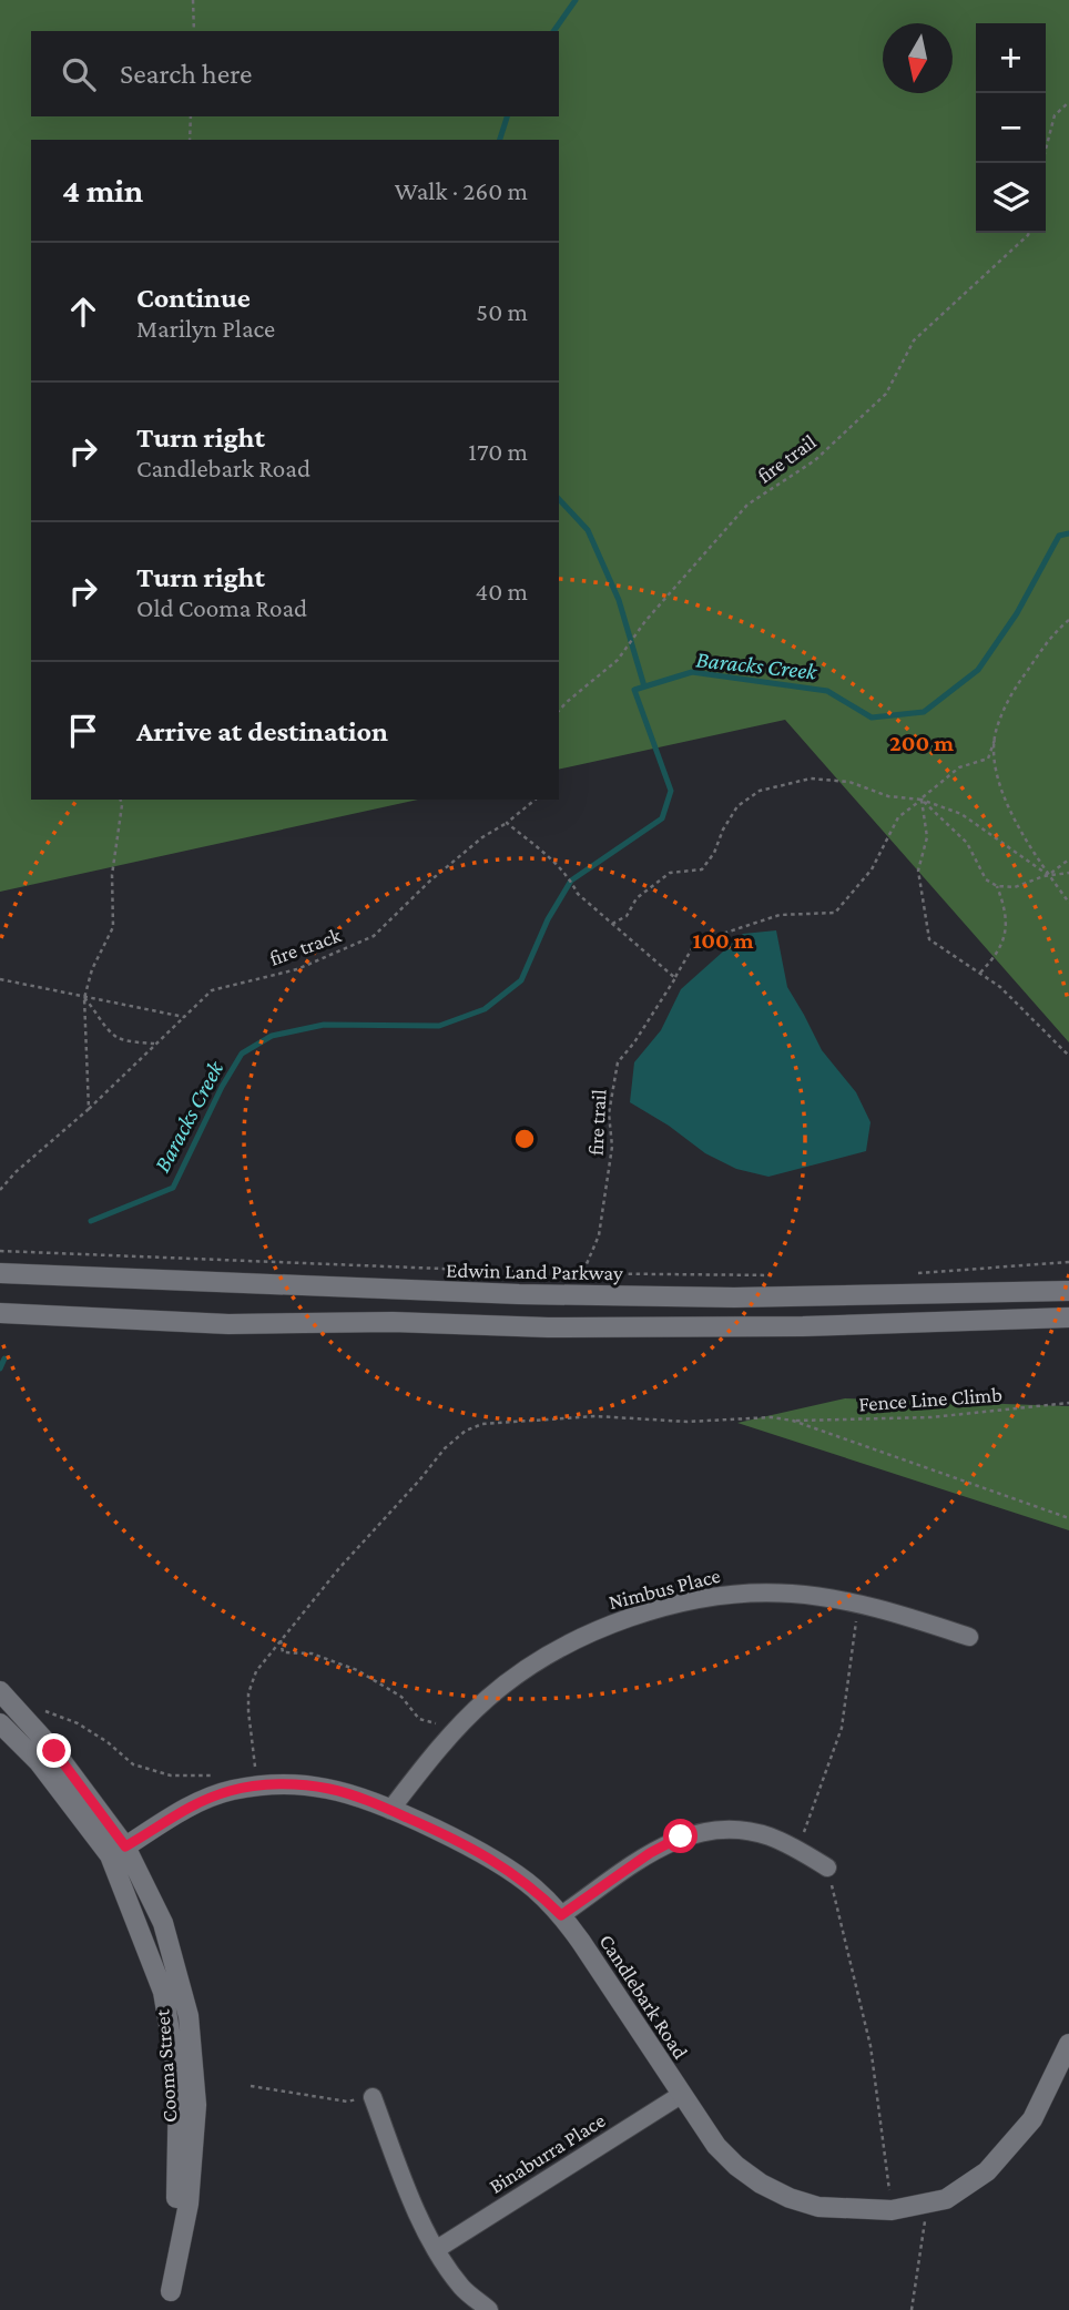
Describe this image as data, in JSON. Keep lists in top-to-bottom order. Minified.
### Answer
{"streets":{"main road":["Edwin Land Parkway","Candlebark Road","Cooma Street"],"street":["Nimbus Place","Binaburra Place"],"path":["fire trail","fire track","Fence Line Climb"]},"crossings":[["Nimbus Place","Candlebark Road"],["Candlebark Road","Cooma Street"],["Candlebark Road","Binaburra Place"]],"water":["Baracks Creek"],"north":"bottom","page":{"map_buttons":["+","−"],"search":"Search here","heading":["4 min","Walk · 260 m"],"list":[["Continue","Marilyn Place","50 m"],["Turn right","Candlebark Road","170 m"],["Turn right","Old Cooma Road","40 m"],"Arrive at destination"]},"rings":["200 m","100 m"]}
